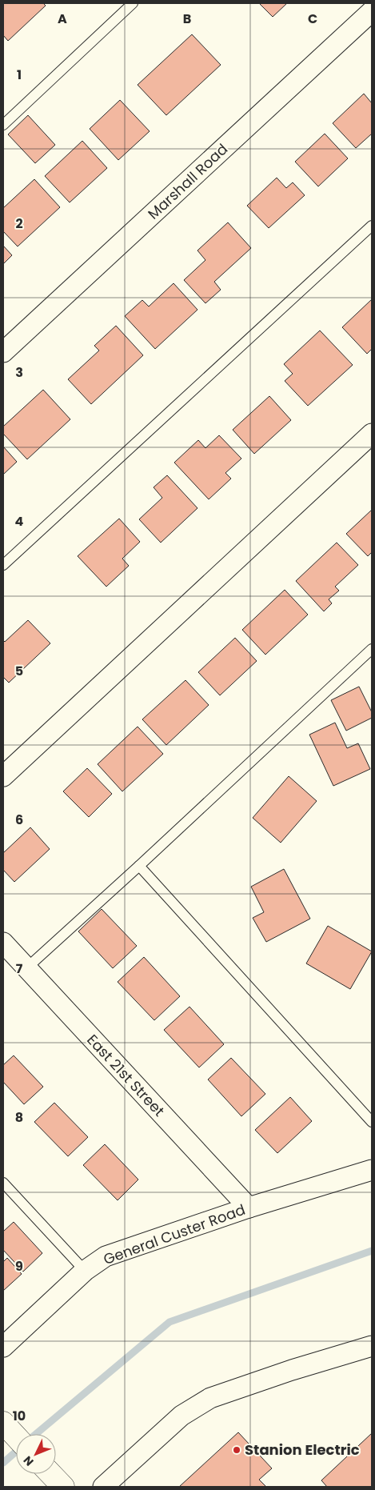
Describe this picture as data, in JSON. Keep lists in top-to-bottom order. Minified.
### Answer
{"streets":{"street":["Marshall Road","East 21st Street","General Custer Road"]},"crossings":[["East 21st Street","General Custer Road"]],"places":["Stanion Electric"],"north":"bottom left","grid":{"columns":["A","B","C"],"rows":["1","2","3","4","5","6","7","8","9","10"]}}
